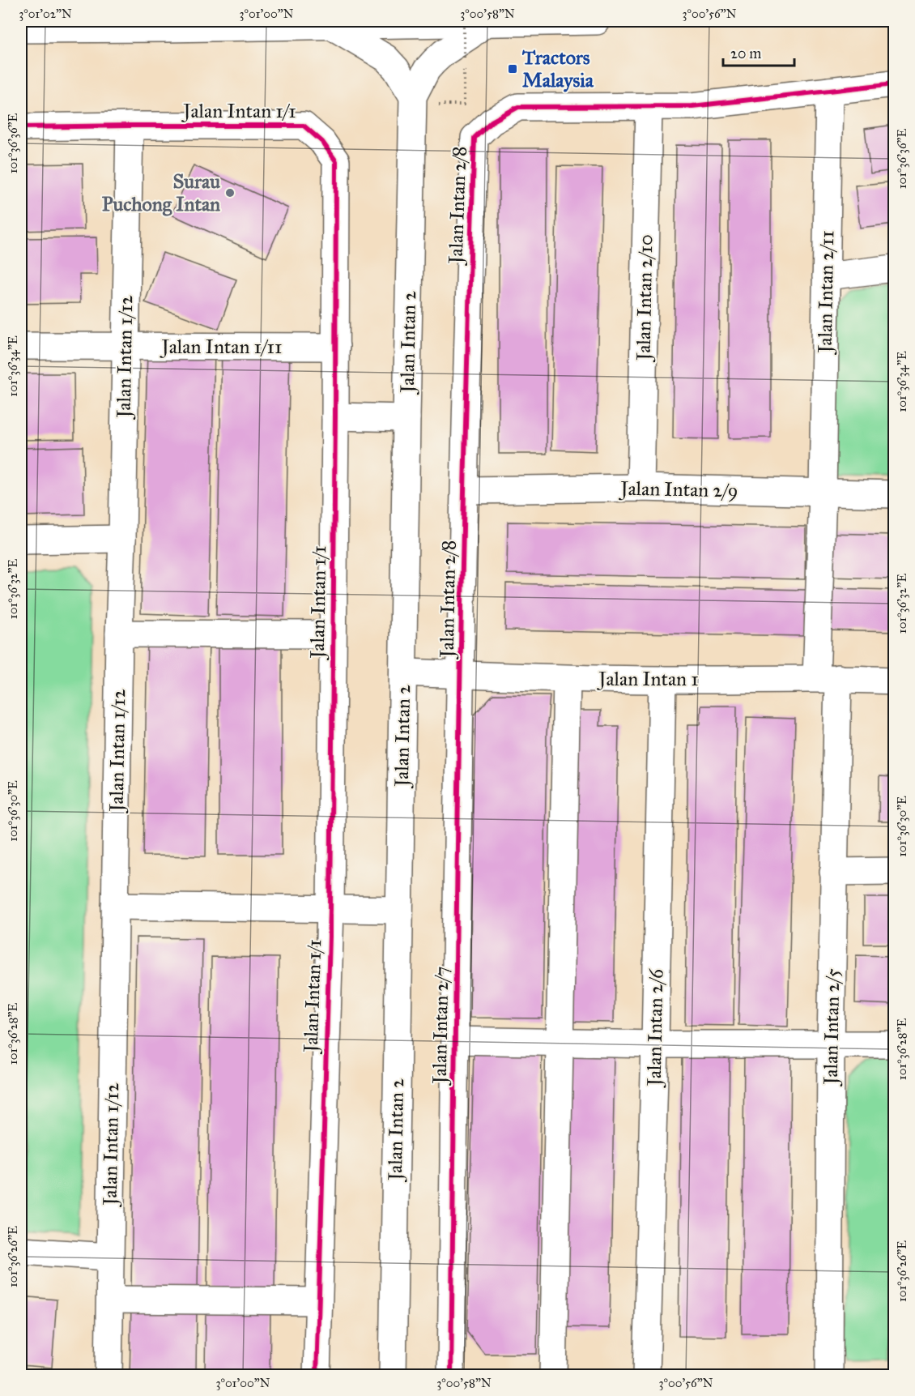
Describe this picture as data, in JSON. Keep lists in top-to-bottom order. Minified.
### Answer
{"streets":{"main road":["Jalan Intan 1/1","Jalan Intan 2/8","Jalan Intan 2/11","Jalan Intan 2/10","Jalan Intan 2","Jalan Intan 1/11","Jalan Intan 1/12","Jalan Intan 2/9","Jalan Intan 1","Jalan Intan 2/7","Jalan Intan 2/5","Jalan Intan 2/6"]},"crossings":[["Jalan Intan 1/1","Jalan Intan 1/11"],["Jalan Intan 1/1","Jalan Intan 1/12"],["Jalan Intan 2/8","Jalan Intan 2/11"],["Jalan Intan 2/8","Jalan Intan 2/10"],["Jalan Intan 2/8","Jalan Intan 2/9"],["Jalan Intan 2/8","Jalan Intan 1"],["Jalan Intan 2/8","Jalan Intan 2/7"],["Jalan Intan 2/11","Jalan Intan 2/9"],["Jalan Intan 2/11","Jalan Intan 1"],["Jalan Intan 2/11","Jalan Intan 2/5"],["Jalan Intan 2/10","Jalan Intan 2/9"],["Jalan Intan 2","Jalan Intan 1"],["Jalan Intan 1/11","Jalan Intan 1/12"],["Jalan Intan 1","Jalan Intan 2/7"],["Jalan Intan 1","Jalan Intan 2/5"],["Jalan Intan 1","Jalan Intan 2/6"]],"places":{"transit":["Tractors Malaysia"],"other":["Surau Puchong Intan"]},"scale_bar":"20 m","coordinates":["3°01'02\"N","3°01'00\"N","3°00'58\"N","3°00'56\"N","101°36'36\"E","101°36'34\"E","101°36'32\"E","101°36'30\"E","101°36'28\"E","101°36'26\"E"]}
